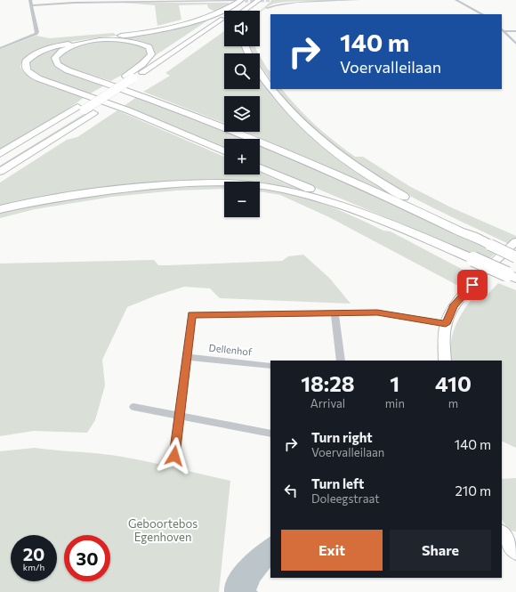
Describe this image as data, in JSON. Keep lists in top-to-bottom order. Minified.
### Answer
{"streets":{"street":["Dellenhof"]},"parks":["Geboortebos Egenhoven"],"page":{"map_buttons":["+","−"],"turn":["140 m","Voervalleilaan"],"eta":["18:28","Arrival","1","min","410","m"],"list":[{"name":"Turn right","note":"Voervalleilaan","value":"140 m"},{"name":"Turn left","note":"Doleegstraat","value":"210 m"}],"buttons":["Exit","Share"],"speed":"20 km/h","limit":"30"}}
